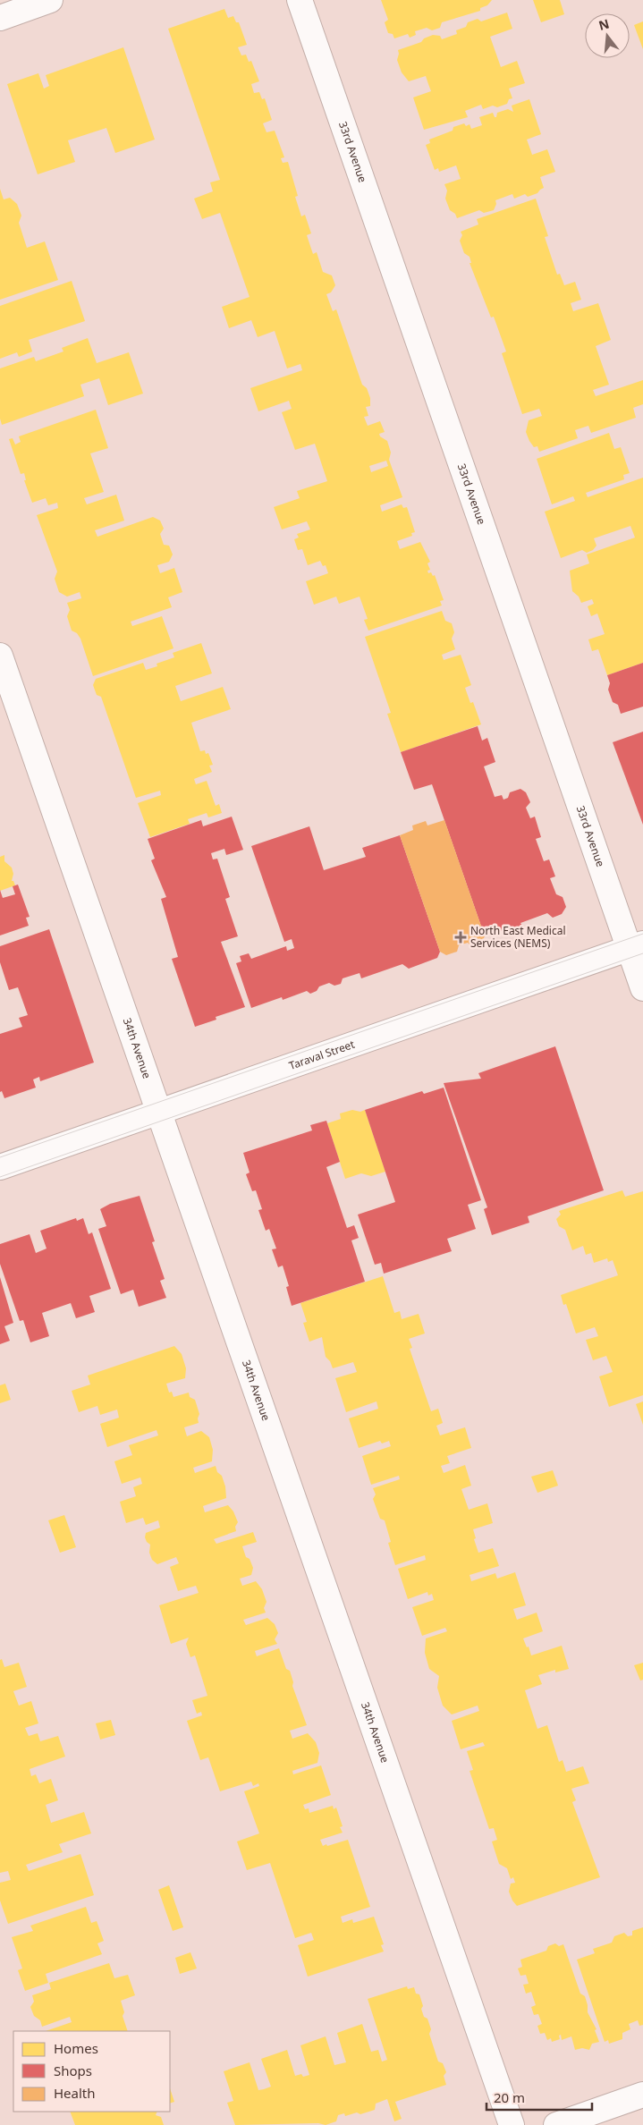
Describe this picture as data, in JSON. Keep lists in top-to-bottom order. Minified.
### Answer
{"streets":{"street":["33rd Avenue","34th Avenue","Taraval Street"]},"crossings":[["33rd Avenue","Taraval Street"],["34th Avenue","Taraval Street"]],"places":{"health":["North East Medical Services (NEMS)"]},"legend":["Homes","Shops","Health"],"scale_bar":"20 m","north":"top"}
